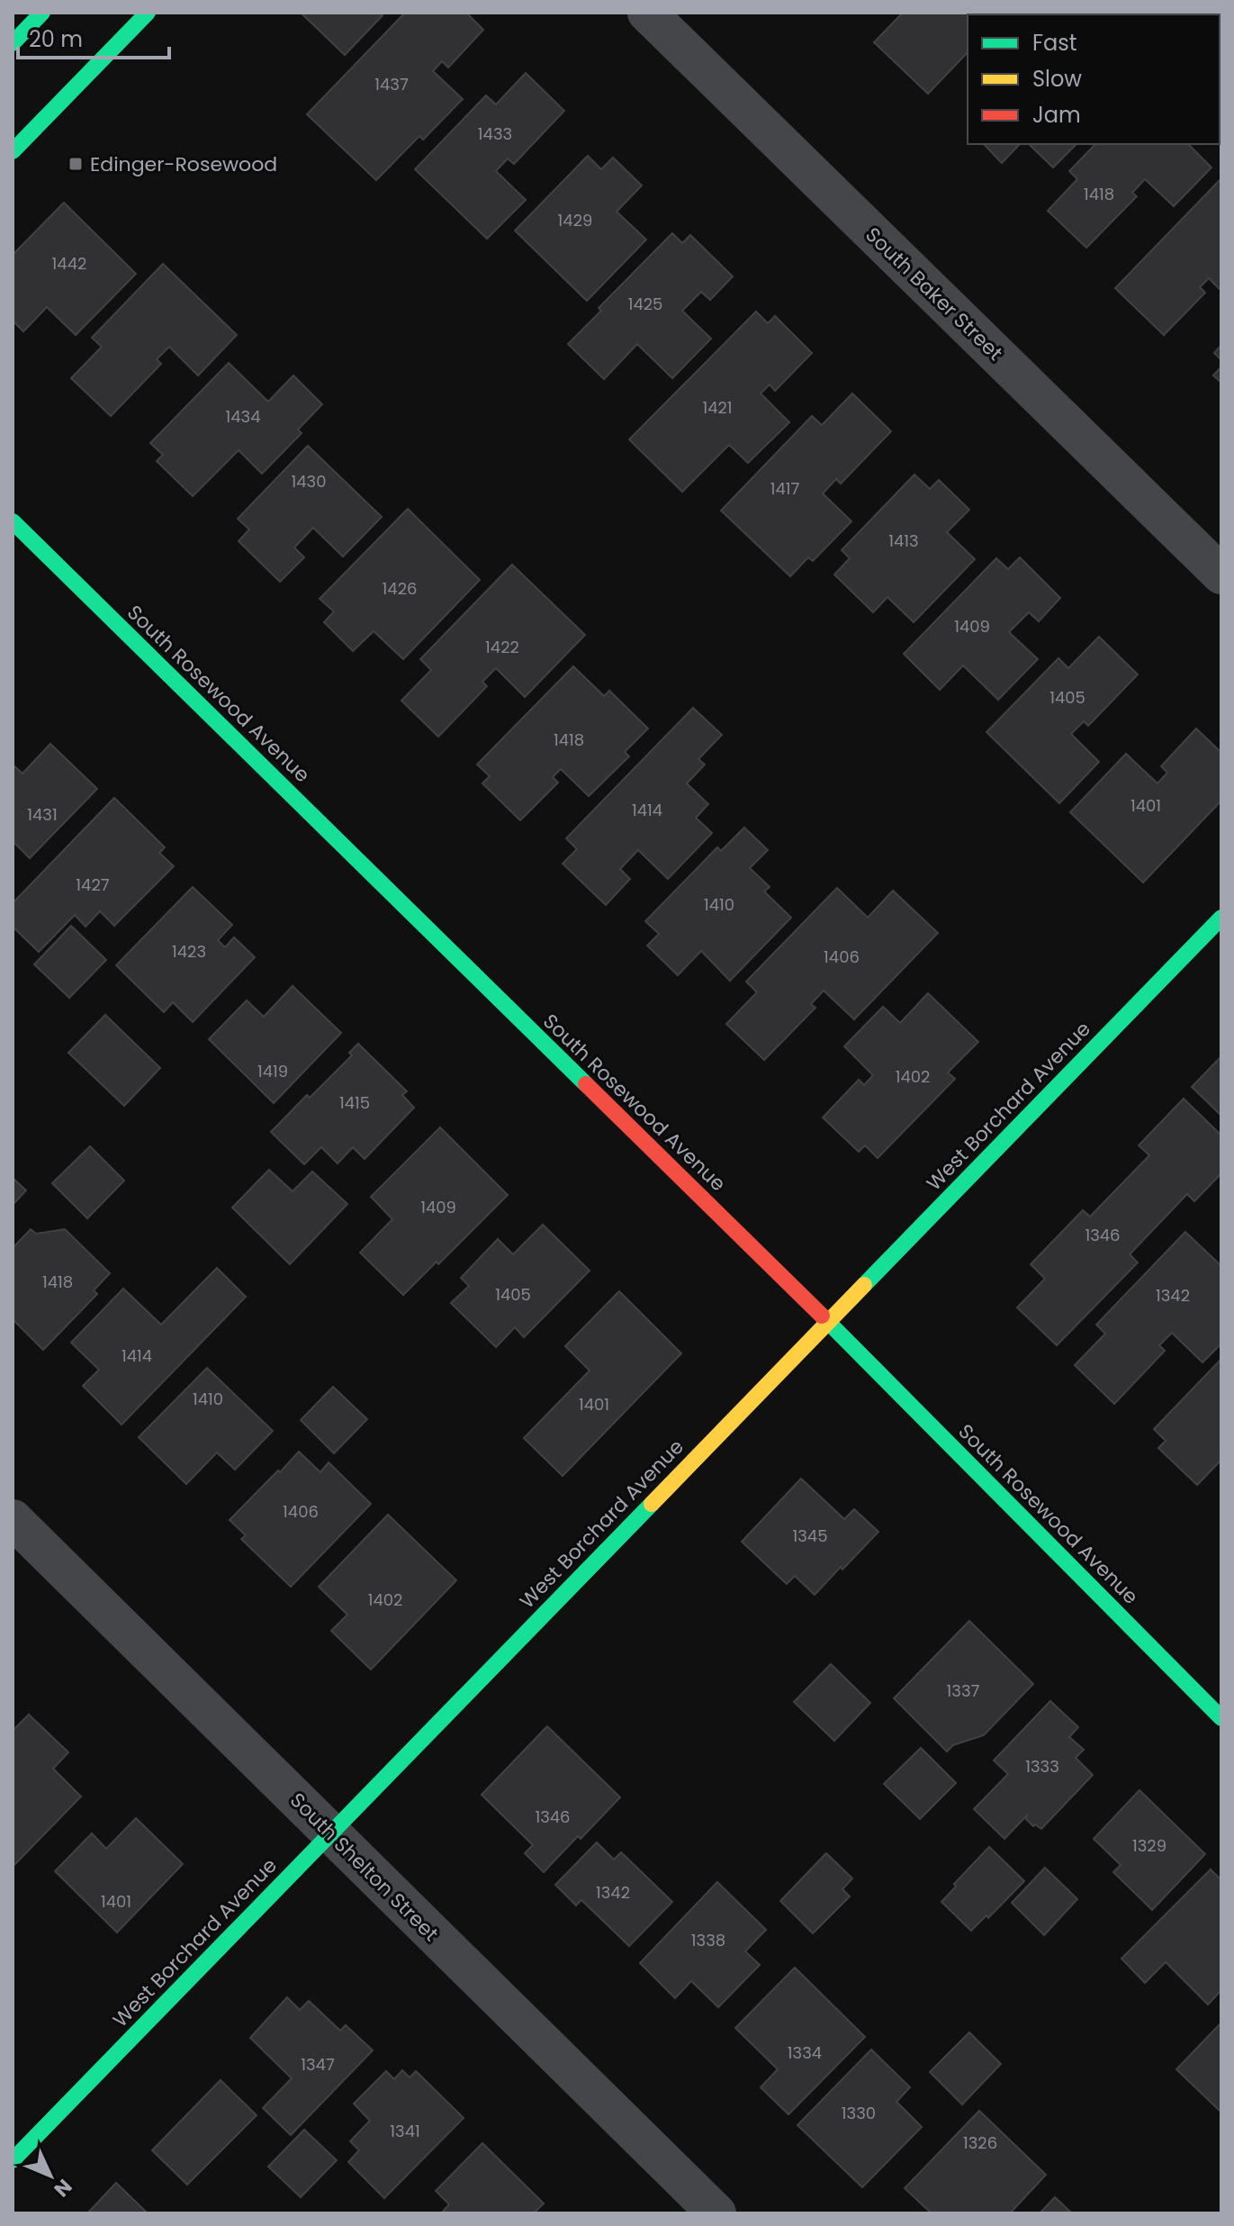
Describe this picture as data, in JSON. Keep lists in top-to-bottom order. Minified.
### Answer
{"streets":{"street":["South Baker Street","South Rosewood Avenue","West Borchard Avenue","South Shelton Street"]},"crossings":[["South Rosewood Avenue","West Borchard Avenue"],["West Borchard Avenue","South Shelton Street"]],"places":{"transit":["Edinger-Rosewood"]},"house_numbers":["1437","1433","1418","1429","1442","1425","1421","1434","1430","1417","1413","1426","1409","1422","1405","1418","1401","1414","1431","1427","1410","1423","1406","1419","1402","1415","1409","1346","1418","1405","1342","1414","1410","1401","1406","1345","1402","1337","1333","1346","1329","1342","1401","1338","1334","1347","1330","1341","1326"],"legend":["Fast","Slow","Jam"],"scale_bar":"20 m","north":"bottom right"}
